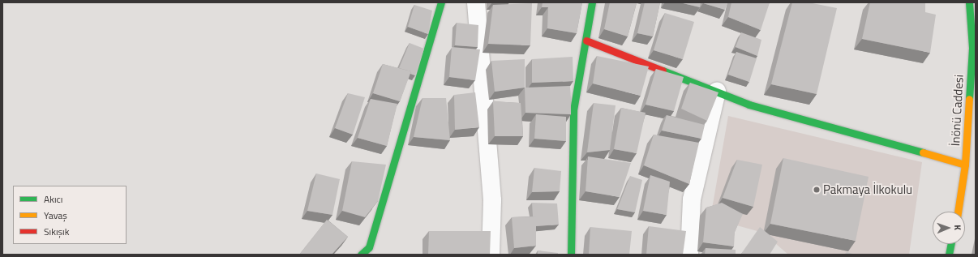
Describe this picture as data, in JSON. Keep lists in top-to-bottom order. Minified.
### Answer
{"streets":{"street":["İnönü Caddesi"]},"places":["Pakmaya İlkokulu"],"legend":["Akıcı","Yavaş","Sıkışık"],"north":"right"}
